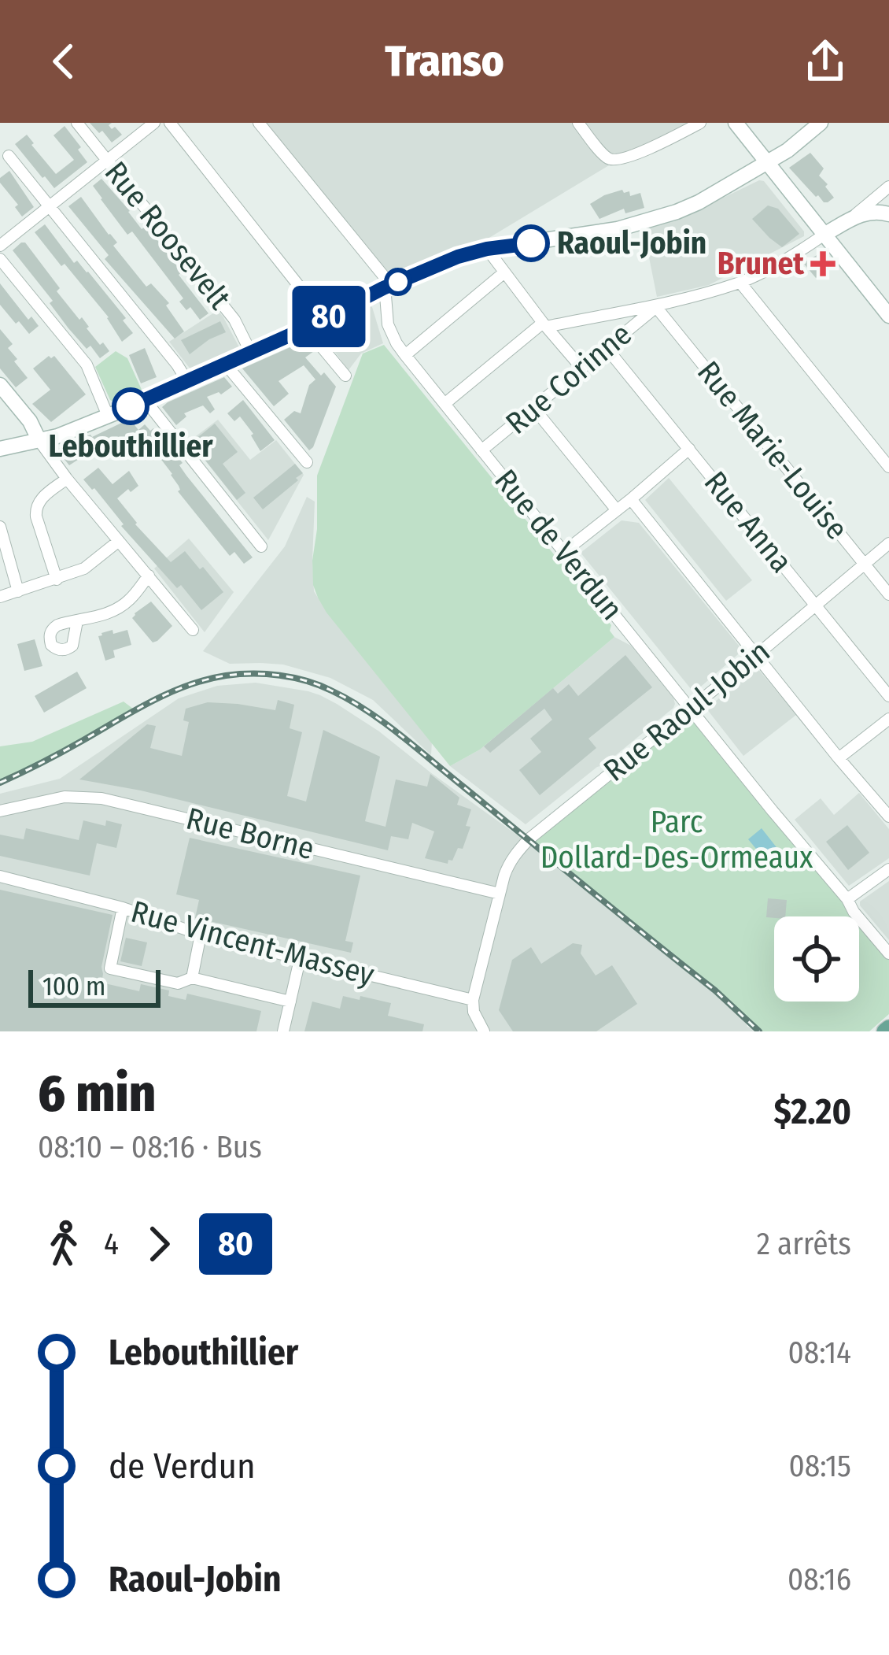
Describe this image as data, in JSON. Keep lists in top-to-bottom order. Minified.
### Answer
{"streets":{"street":["Rue Roosevelt","Rue Corinne","Rue Marie-Louise","Rue Anna","Rue de Verdun","Rue Raoul-Jobin","Rue Borne","Rue Vincent-Massey"]},"crossings":[["Rue Corinne","Rue Marie-Louise"],["Rue Corinne","Rue Anna"],["Rue Corinne","Rue de Verdun"],["Rue Marie-Louise","Rue Raoul-Jobin"],["Rue Anna","Rue Raoul-Jobin"],["Rue de Verdun","Rue Raoul-Jobin"],["Rue Raoul-Jobin","Rue Borne"],["Rue Raoul-Jobin","Rue Vincent-Massey"]],"parks":["Parc Dollard-Des-Ormeaux"],"places":{"other":["Raoul-Jobin","Lebouthillier"],"health":["Brunet"]},"lines":["bus line 80"],"scale_bar":"100 m","page":{"header":"Transo","on_map":"80","scale":"100 m","heading":["6 min","08:10 – 08:16 · Bus","$2.20"],"legs":["4","80","2 arrêts"],"list":[{"name":"Lebouthillier","value":"08:14"},{"name":"de Verdun","value":"08:15"},{"name":"Raoul-Jobin","value":"08:16"}]}}
